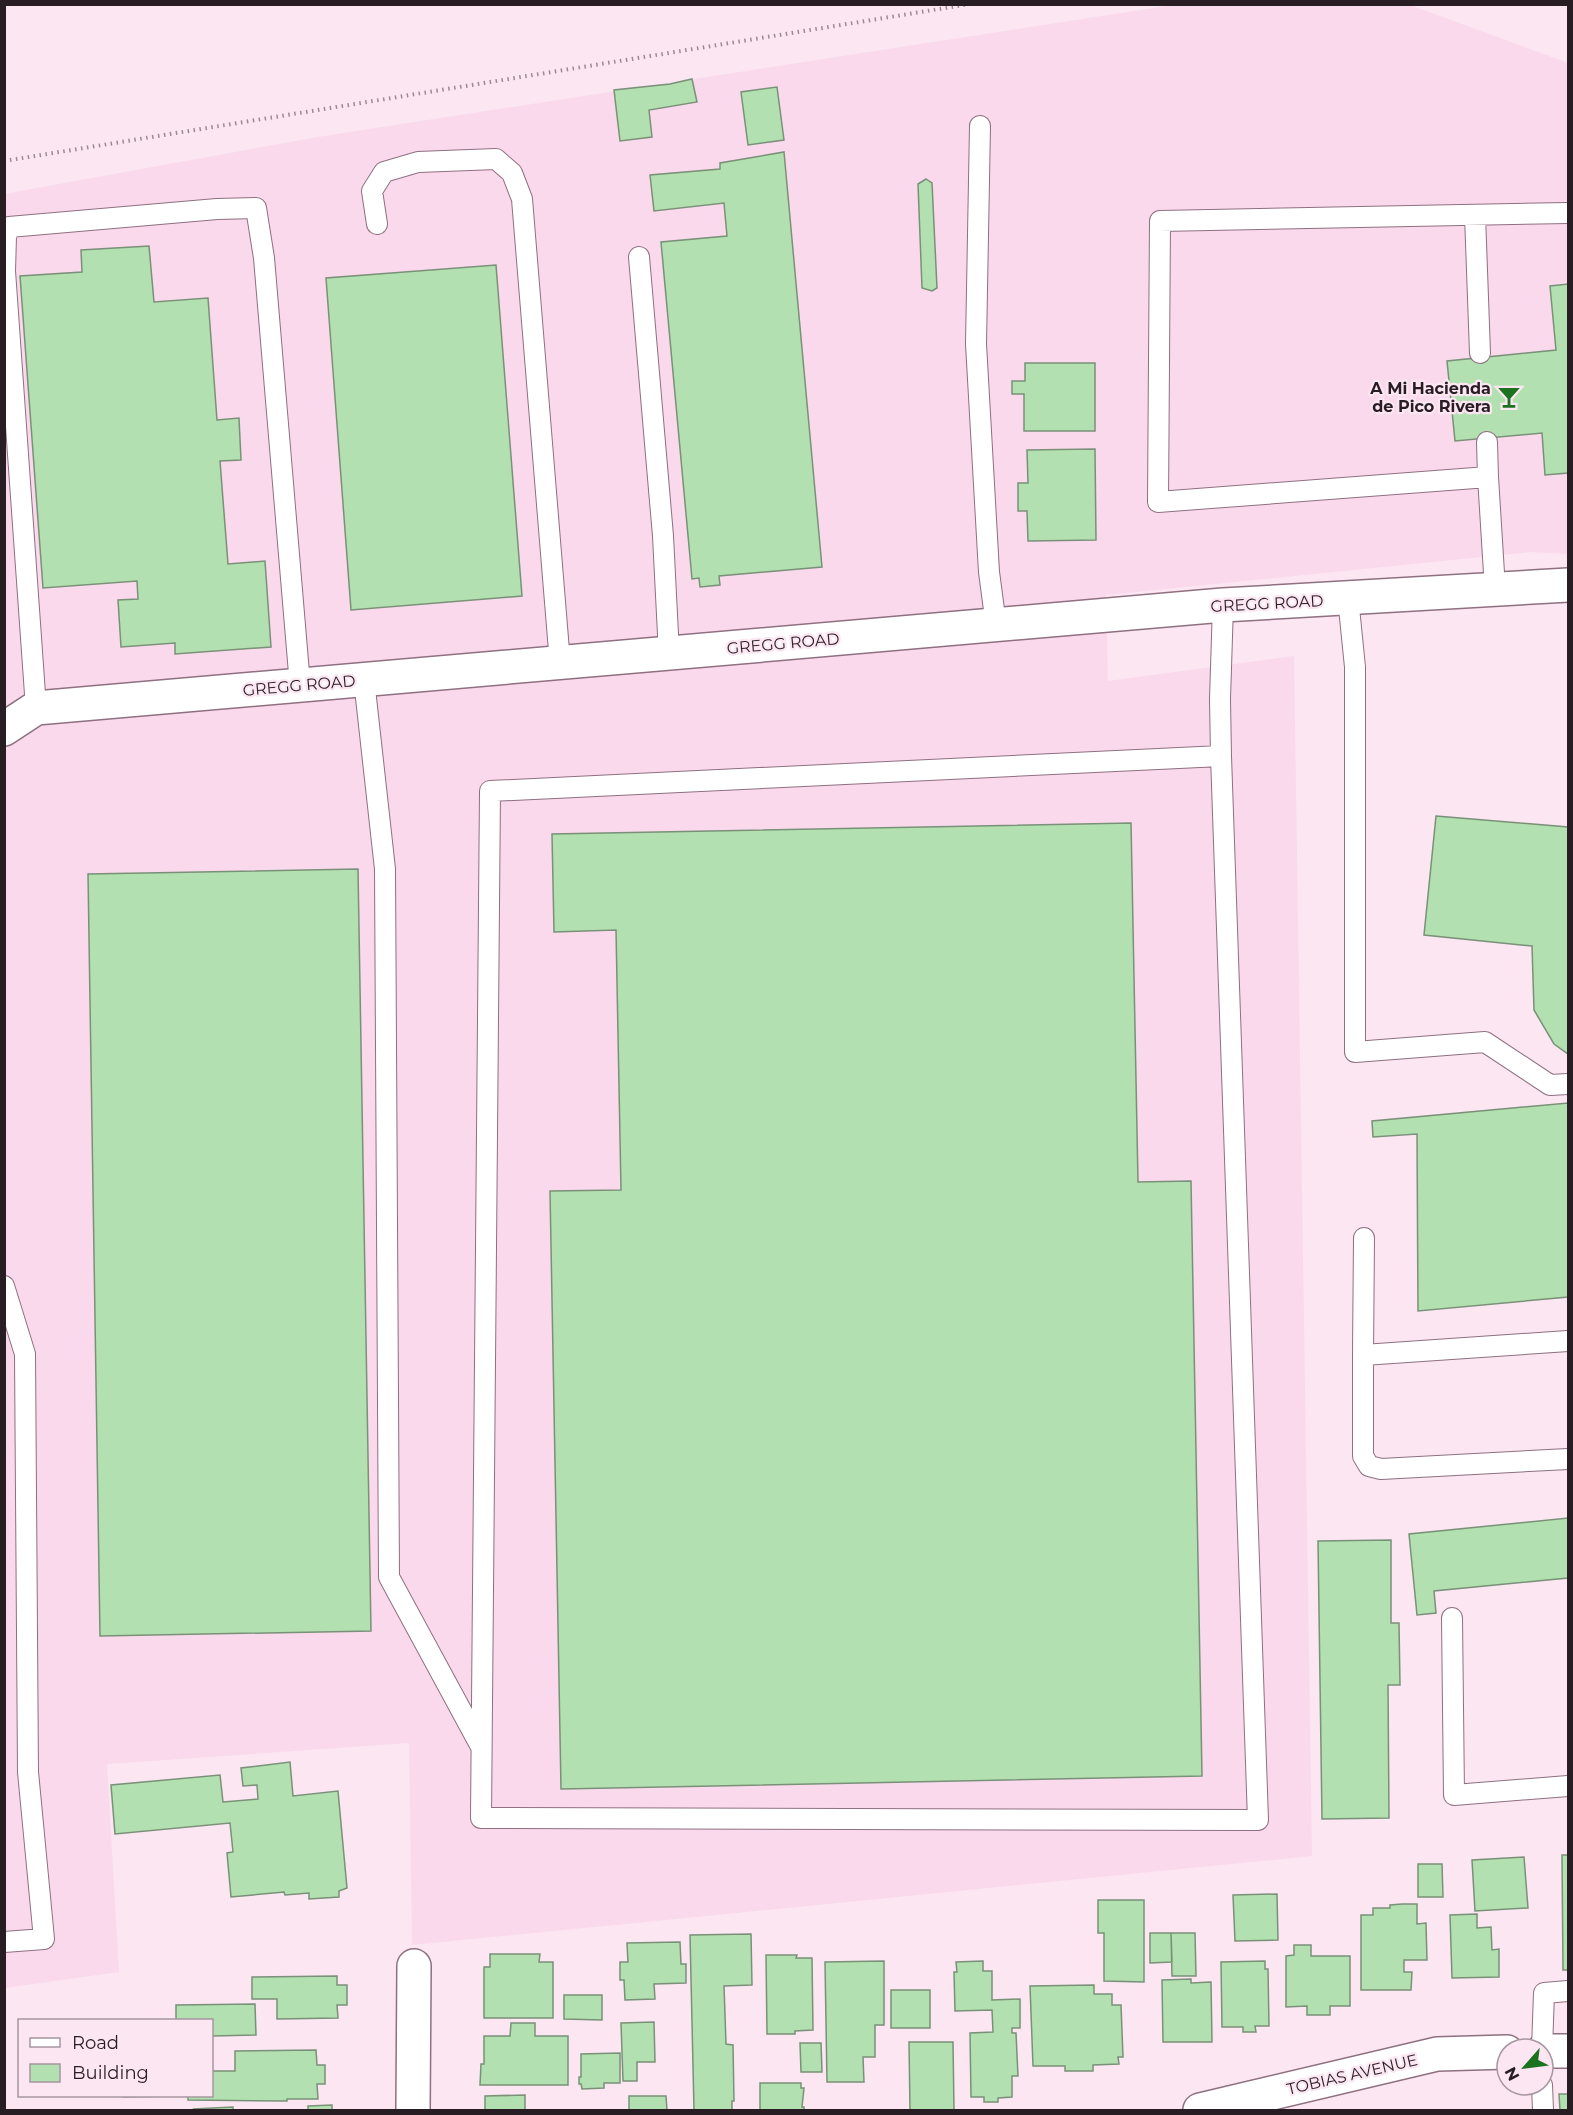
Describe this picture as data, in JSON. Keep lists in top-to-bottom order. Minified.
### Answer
{"streets":{"street":["GREGG ROAD","TOBIAS AVENUE"]},"places":{"bar":["A Mi Hacienda de Pico Rivera"]},"legend":["Road","Building"],"north":"bottom left"}
